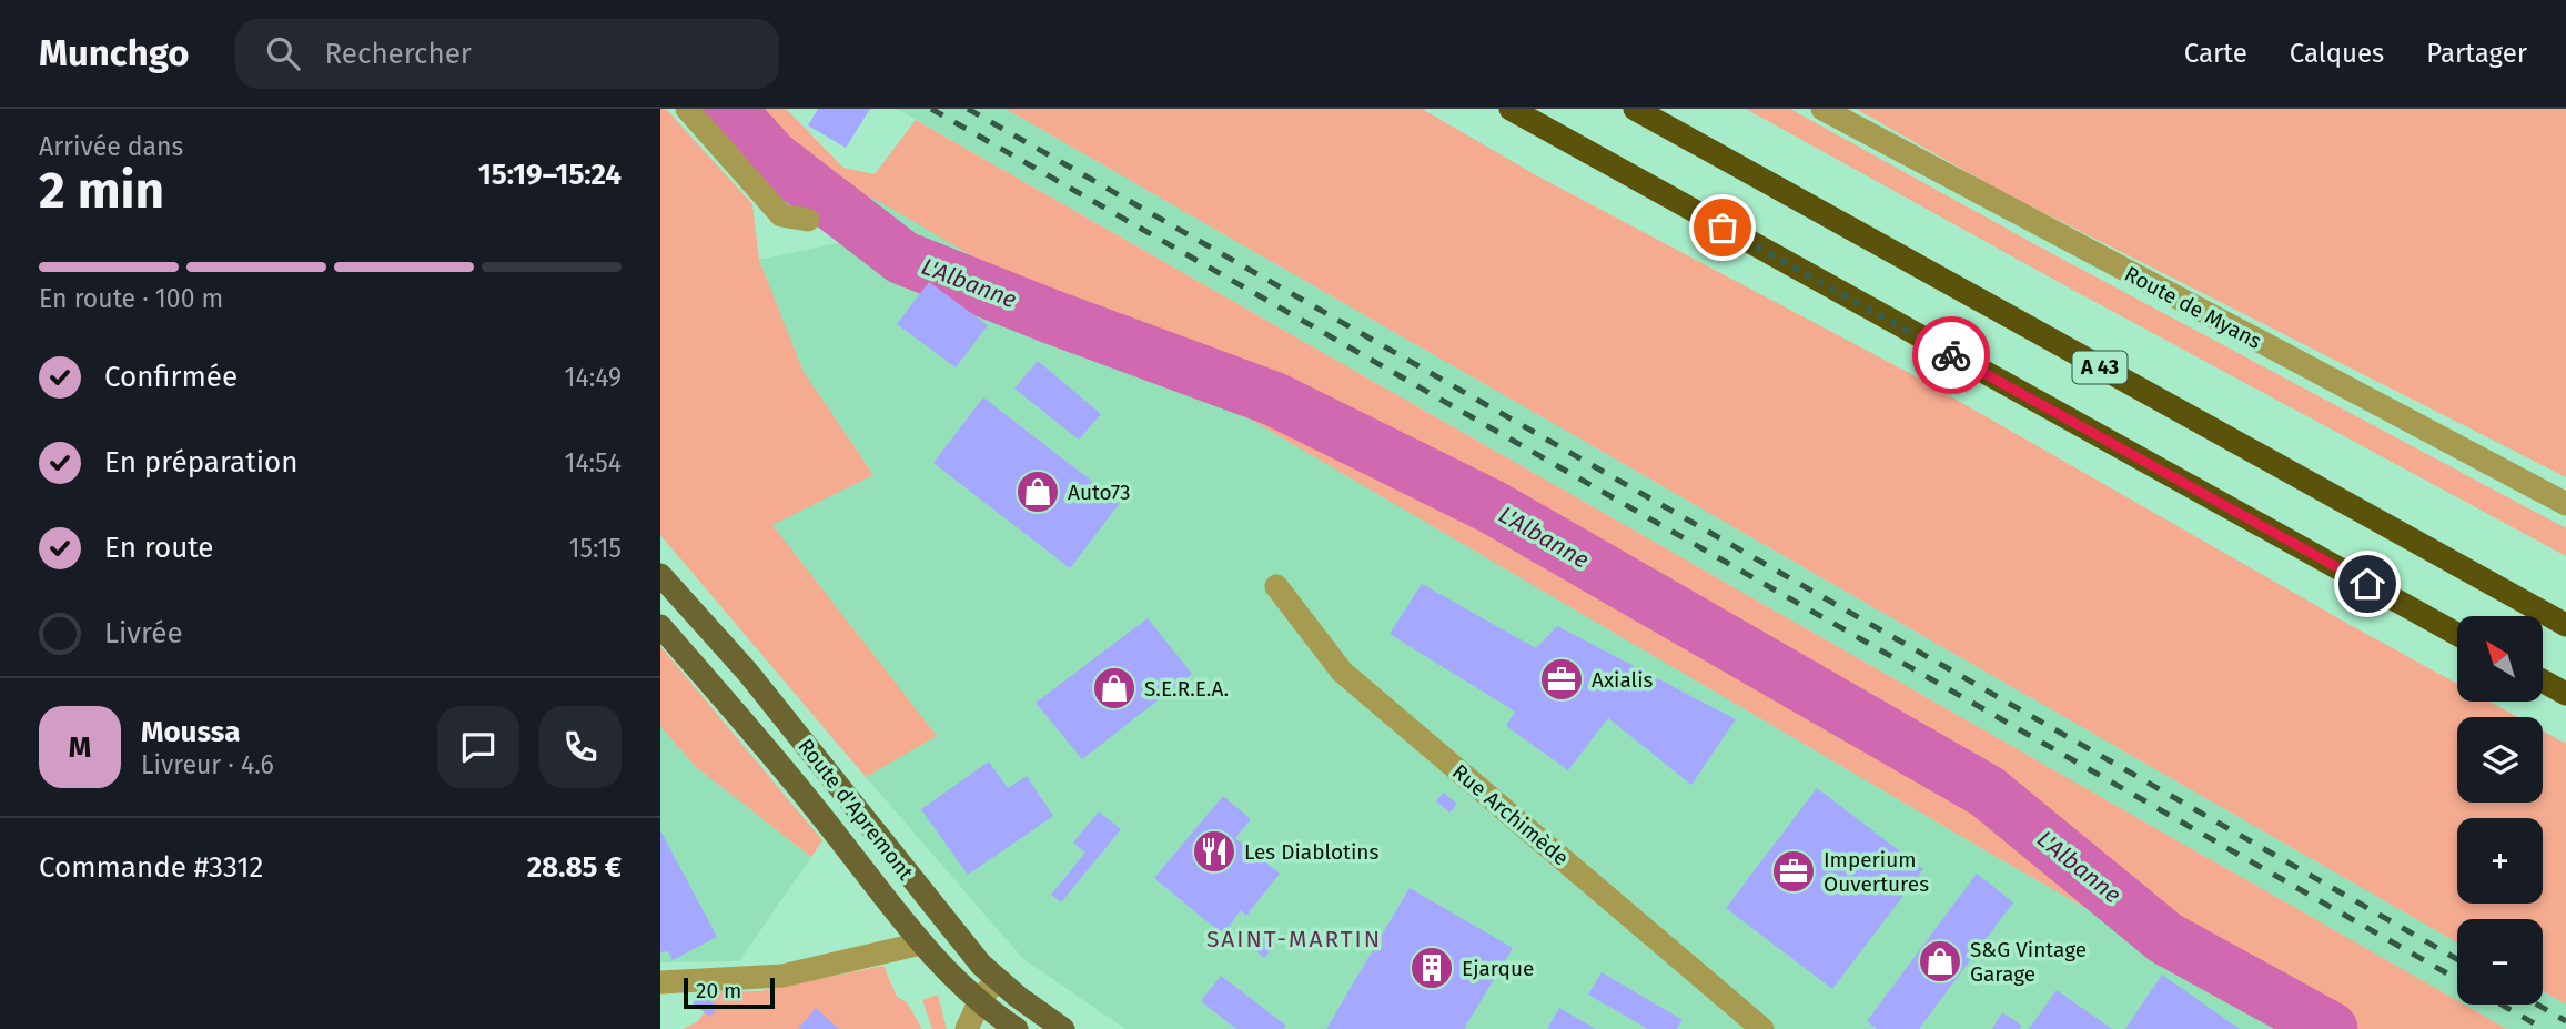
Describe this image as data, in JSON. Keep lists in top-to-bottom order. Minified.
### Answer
{"streets":{"highway":["A 43"],"main road":["Route d'Apremont"],"street":["Route de Myans","Rue Archimède"]},"districts":["SAINT-MARTIN"],"water":["L'Albanne"],"places":{"shop":["Auto73","S.E.R.E.A.","S&G Vintage Garage"],"office":["Axialis","Imperium Ouvertures"],"restaurant":["Les Diablotins"],"building":["Ejarque"]},"scale_bar":"20 m","north":"top left","page":{"header":"Munchgo","search":"Rechercher","nav":["Carte","Calques","Partager"],"heading":["2 min","Arrivée dans","15:19–15:24"],"panel":["Moussa","Livreur · 4.6","Commande #3312","28.85 €"],"bar":"En route · 100 m","list":[["Confirmée","14:49"],["En préparation","14:54"],["En route","15:15"],"Livrée"],"map_buttons":["+","−"],"round":"M","scale":"20 m"}}
